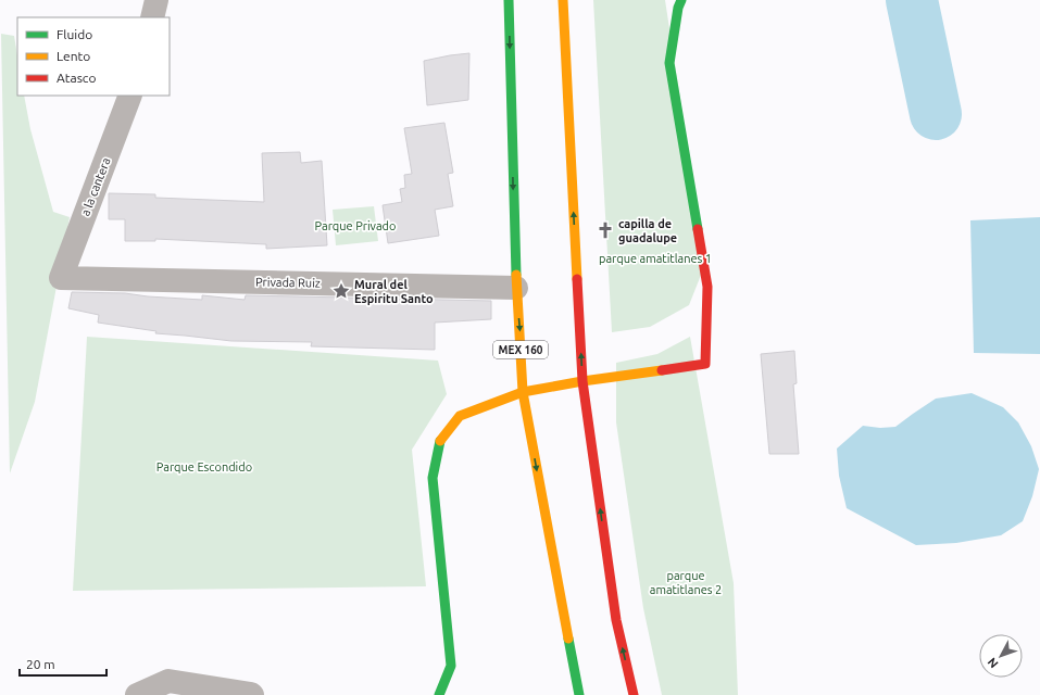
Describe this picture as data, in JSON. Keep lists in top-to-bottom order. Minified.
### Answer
{"streets":{"main road":["MEX 160"],"street":["a la cantera","Privada Ruiz"]},"crossings":[["a la cantera","Privada Ruiz"],["Privada Ruiz","MEX 160"]],"parks":["Parque Privado","parque amatitlanes 1","Parque Escondido","parque amatitlanes 2"],"places":{"church":["capilla de guadalupe"],"place":["Mural del Espiritu Santo"]},"legend":["Fluido","Lento","Atasco"],"scale_bar":"20 m","north":"bottom left"}
